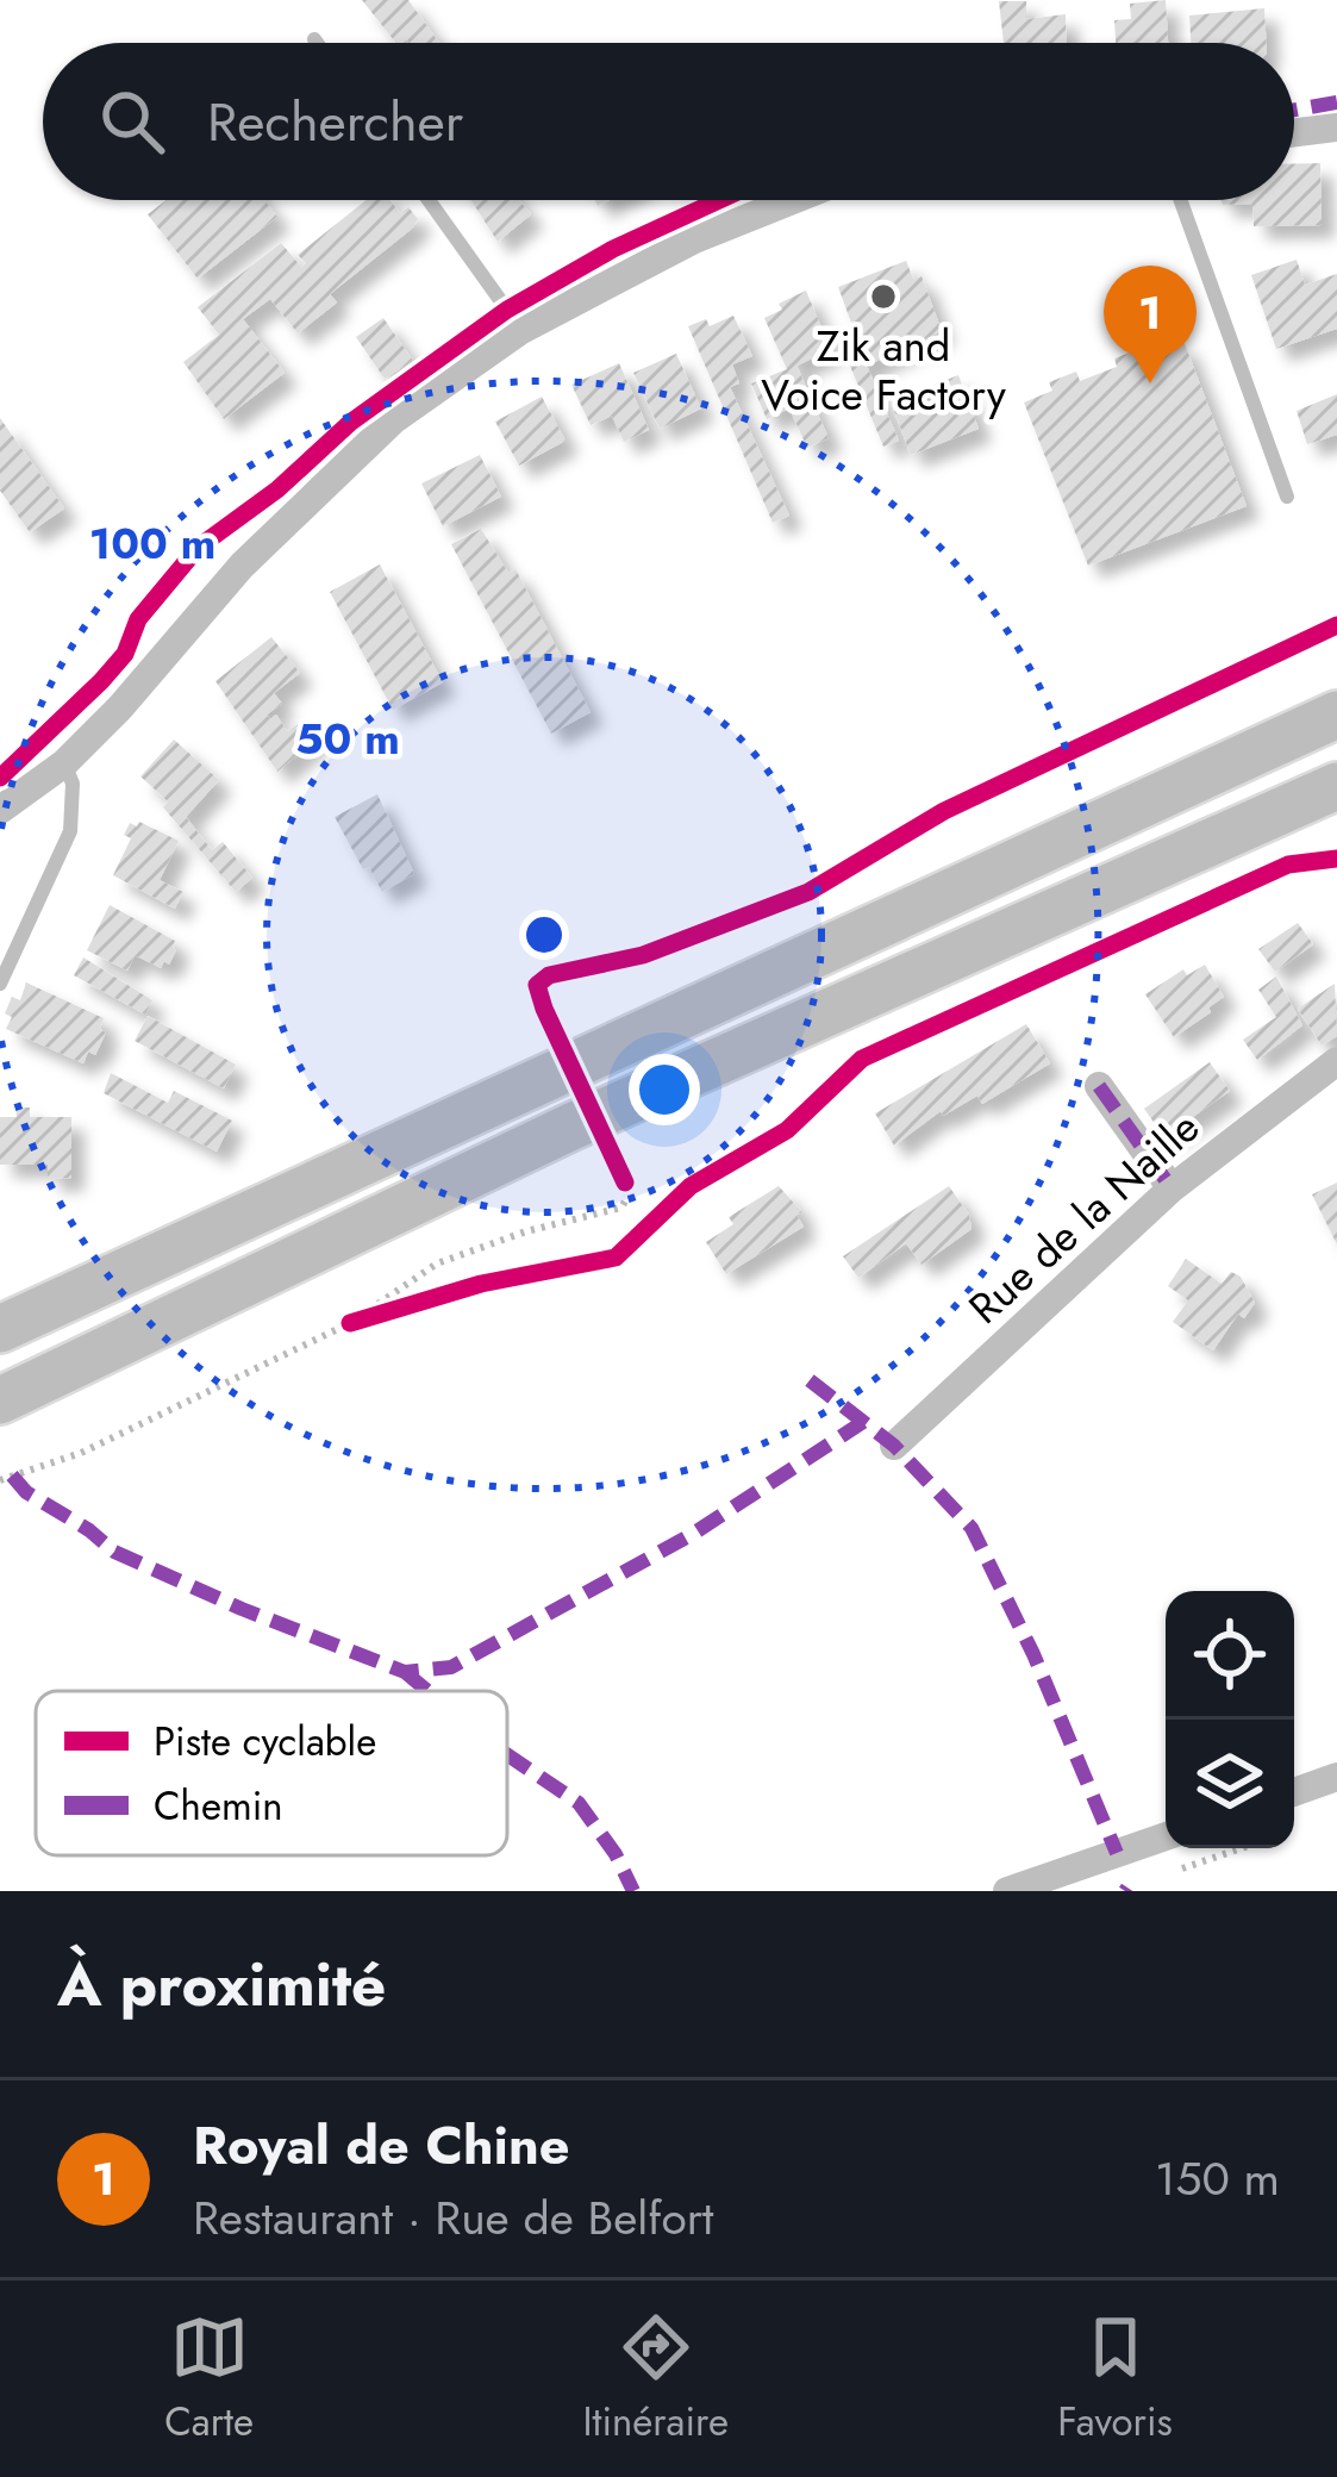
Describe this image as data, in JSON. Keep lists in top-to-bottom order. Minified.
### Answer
{"streets":{"street":["Rue de la Naille"]},"places":["Zik and Voice Factory"],"legend":["Piste cyclable","Chemin"],"page":{"search":"Rechercher","pins":"1","heading":"À proximité","list":[{"mark":"1","name":"Royal de Chine","note":"Restaurant · Rue de Belfort","value":"150 m"}],"nav":["Carte","Itinéraire","Favoris"]},"rings":["100 m","50 m"]}
